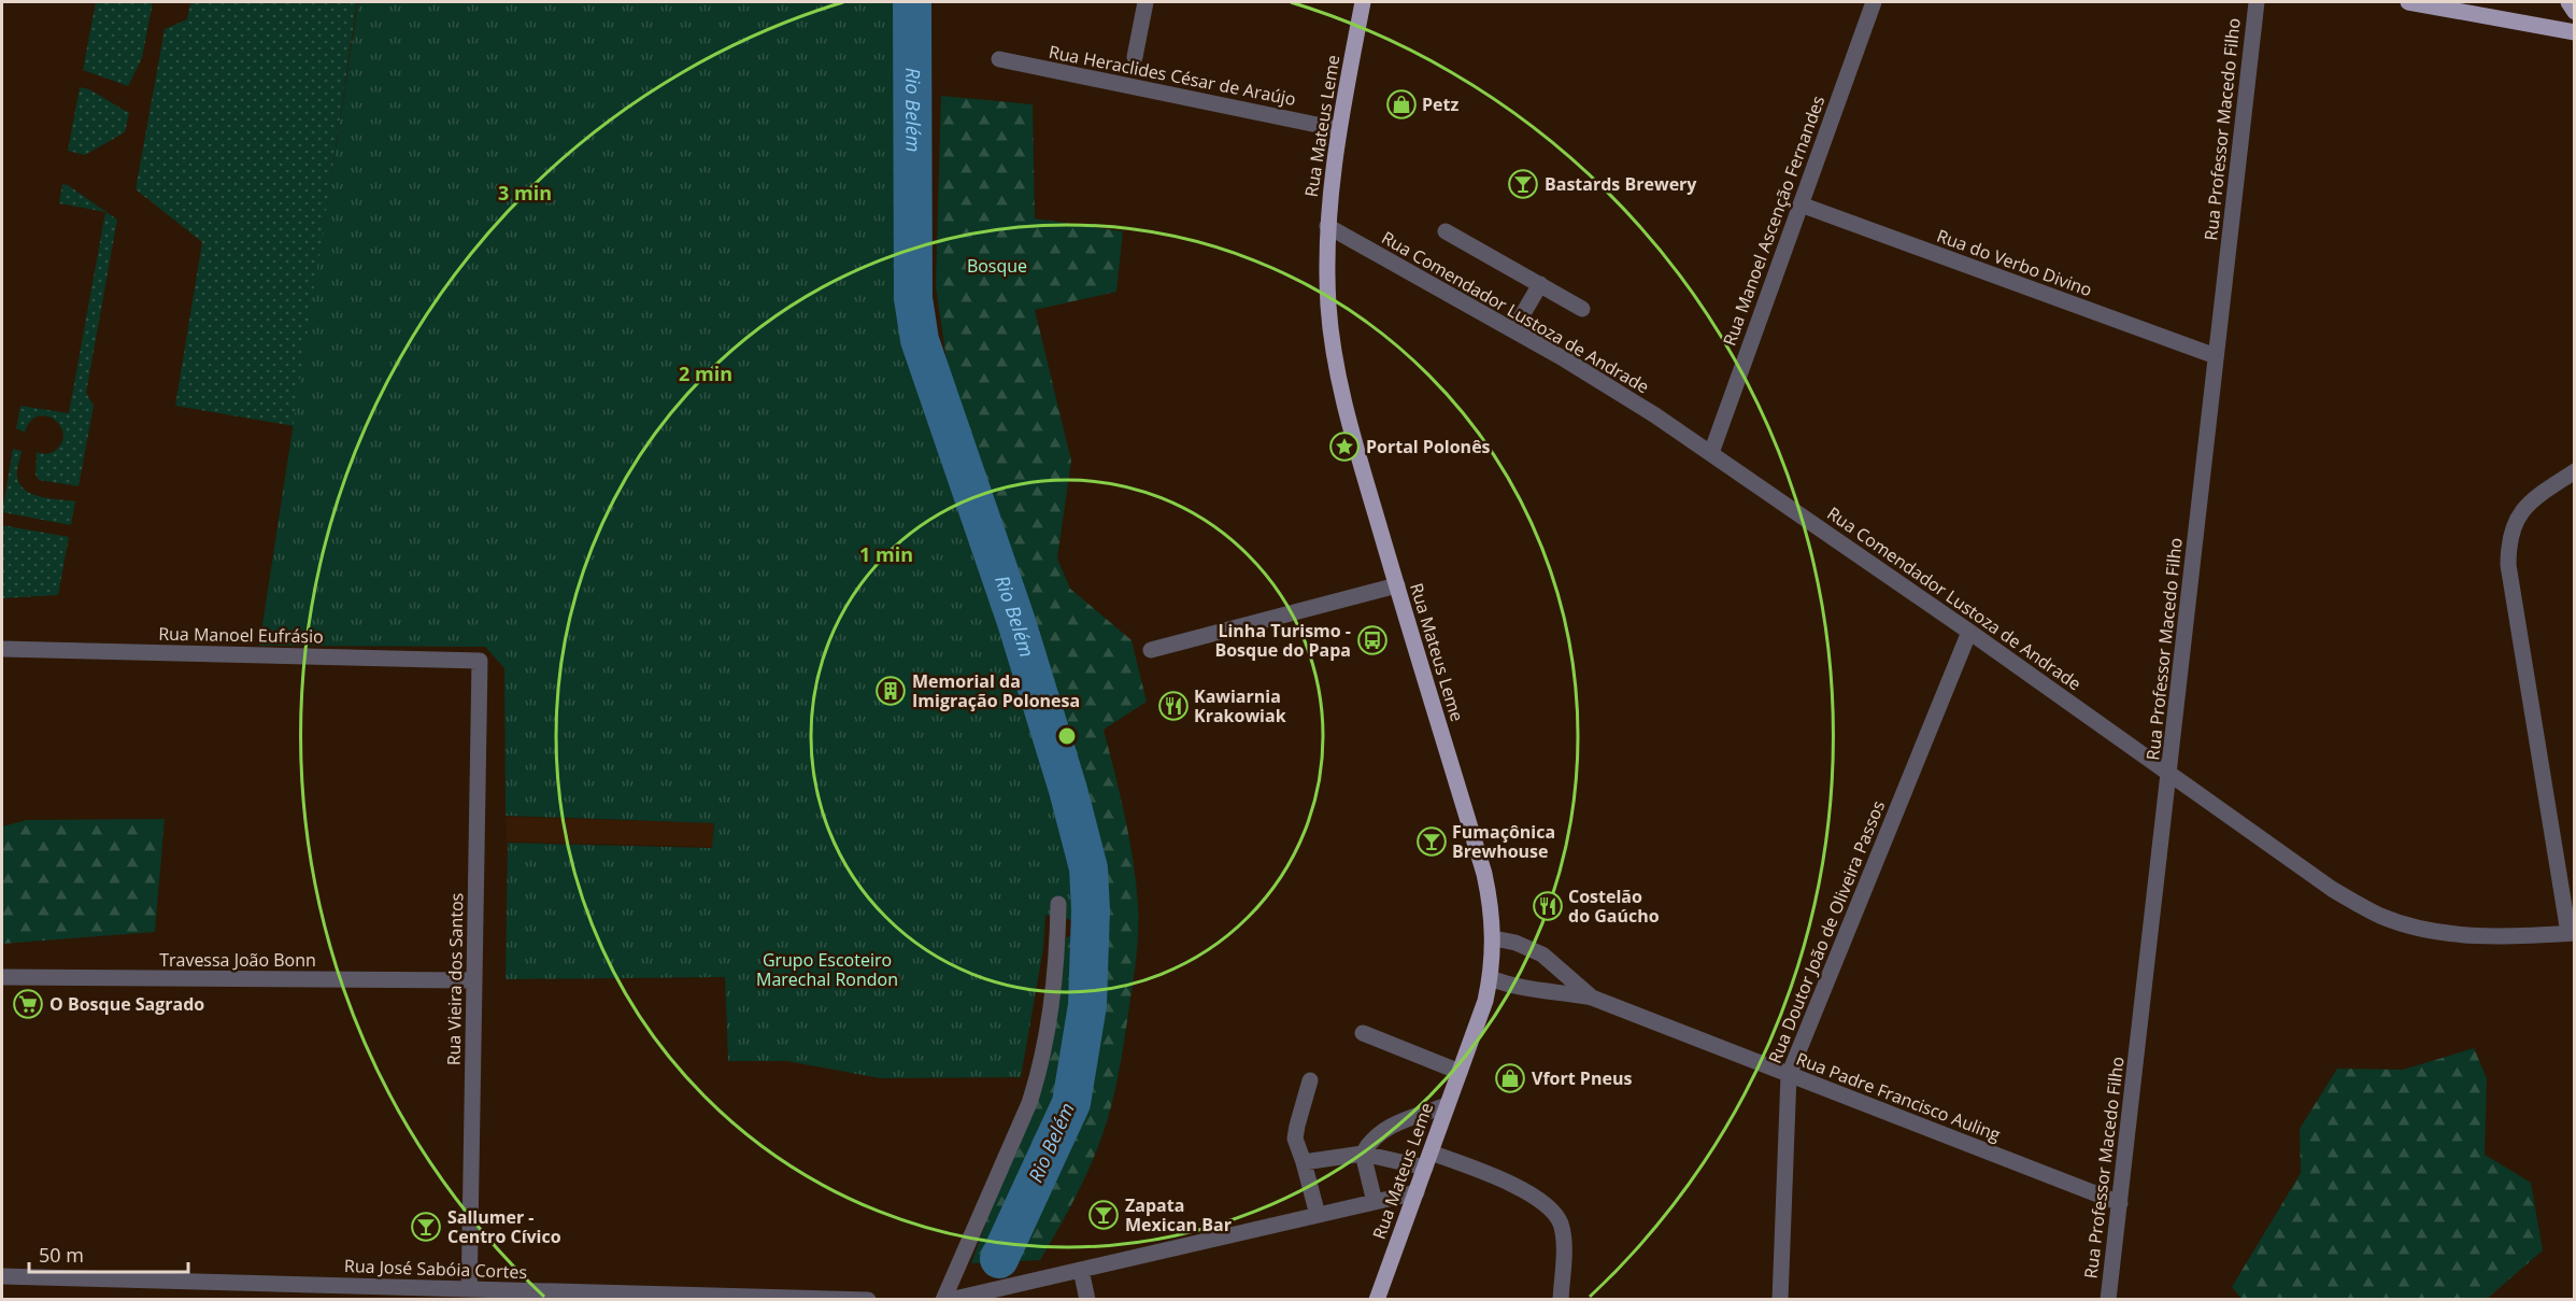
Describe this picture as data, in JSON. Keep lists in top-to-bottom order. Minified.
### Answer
{"streets":{"main road":["Rua Mateus Leme"],"street":["Rua Heraclides César de Araújo","Rua Professor Macedo Filho","Rua Manoel Ascenção Fernandes","Rua do Verbo Divino","Rua Comendador Lustoza de Andrade","Rua Manoel Eufrásio","Rua Doutor João de Oliveira Passos","Travessa João Bonn","Rua Vieira dos Santos","Rua Padre Francisco Auling","Rua José Sabóia Cortes"]},"crossings":[["Rua Heraclides César de Araújo","Rua Mateus Leme"],["Rua Mateus Leme","Rua Comendador Lustoza de Andrade"],["Rua Mateus Leme","Rua Padre Francisco Auling"],["Rua Professor Macedo Filho","Rua do Verbo Divino"],["Rua Professor Macedo Filho","Rua Comendador Lustoza de Andrade"],["Rua Professor Macedo Filho","Rua Padre Francisco Auling"],["Rua Manoel Ascenção Fernandes","Rua do Verbo Divino"],["Rua Manoel Ascenção Fernandes","Rua Comendador Lustoza de Andrade"],["Rua Comendador Lustoza de Andrade","Rua Doutor João de Oliveira Passos"],["Rua Manoel Eufrásio","Rua Vieira dos Santos"],["Rua Doutor João de Oliveira Passos","Rua Padre Francisco Auling"],["Travessa João Bonn","Rua Vieira dos Santos"],["Rua Vieira dos Santos","Rua José Sabóia Cortes"]],"water":["Rio Belém"],"parks":["Bosque","Grupo Escoteiro Marechal Rondon"],"places":{"shop":["Petz","Vfort Pneus"],"bar":["Bastards Brewery","Fumaçônica Brewhouse","Zapata Mexican Bar","Sallumer - Centro Cívico"],"place":["Portal Polonês"],"bus stop":["Linha Turismo - Bosque do Papa"],"building":["Memorial da Imigração Polonesa"],"restaurant":["Kawiarnia Krakowiak","Costelão do Gaúcho"],"supermarket":["O Bosque Sagrado"]},"scale_bar":"50 m","rings":["3 min","2 min","1 min"]}
